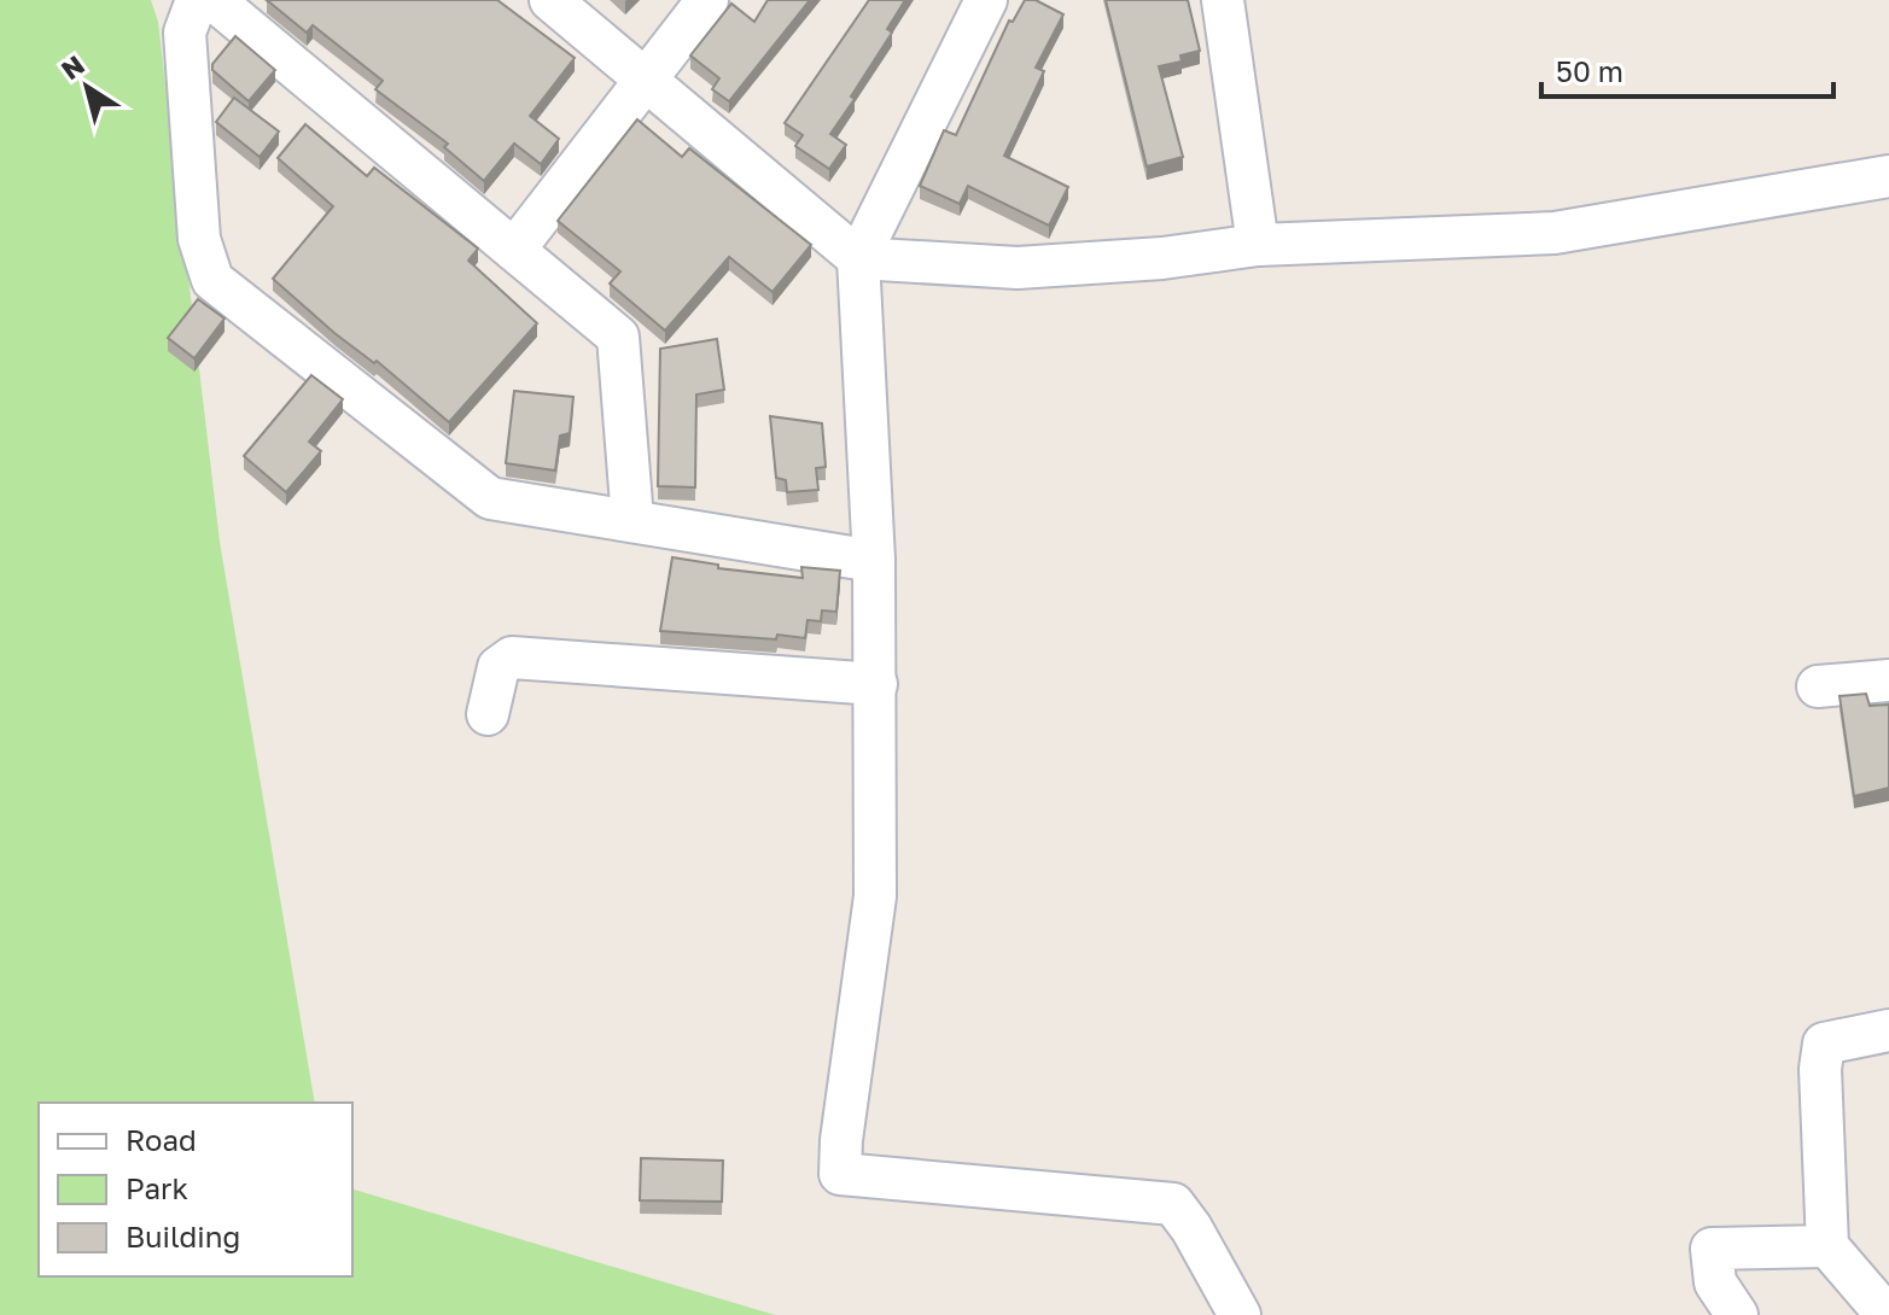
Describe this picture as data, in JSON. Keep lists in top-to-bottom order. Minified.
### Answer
{"legend":["Road","Park","Building"],"scale_bar":"50 m","north":"top left"}
